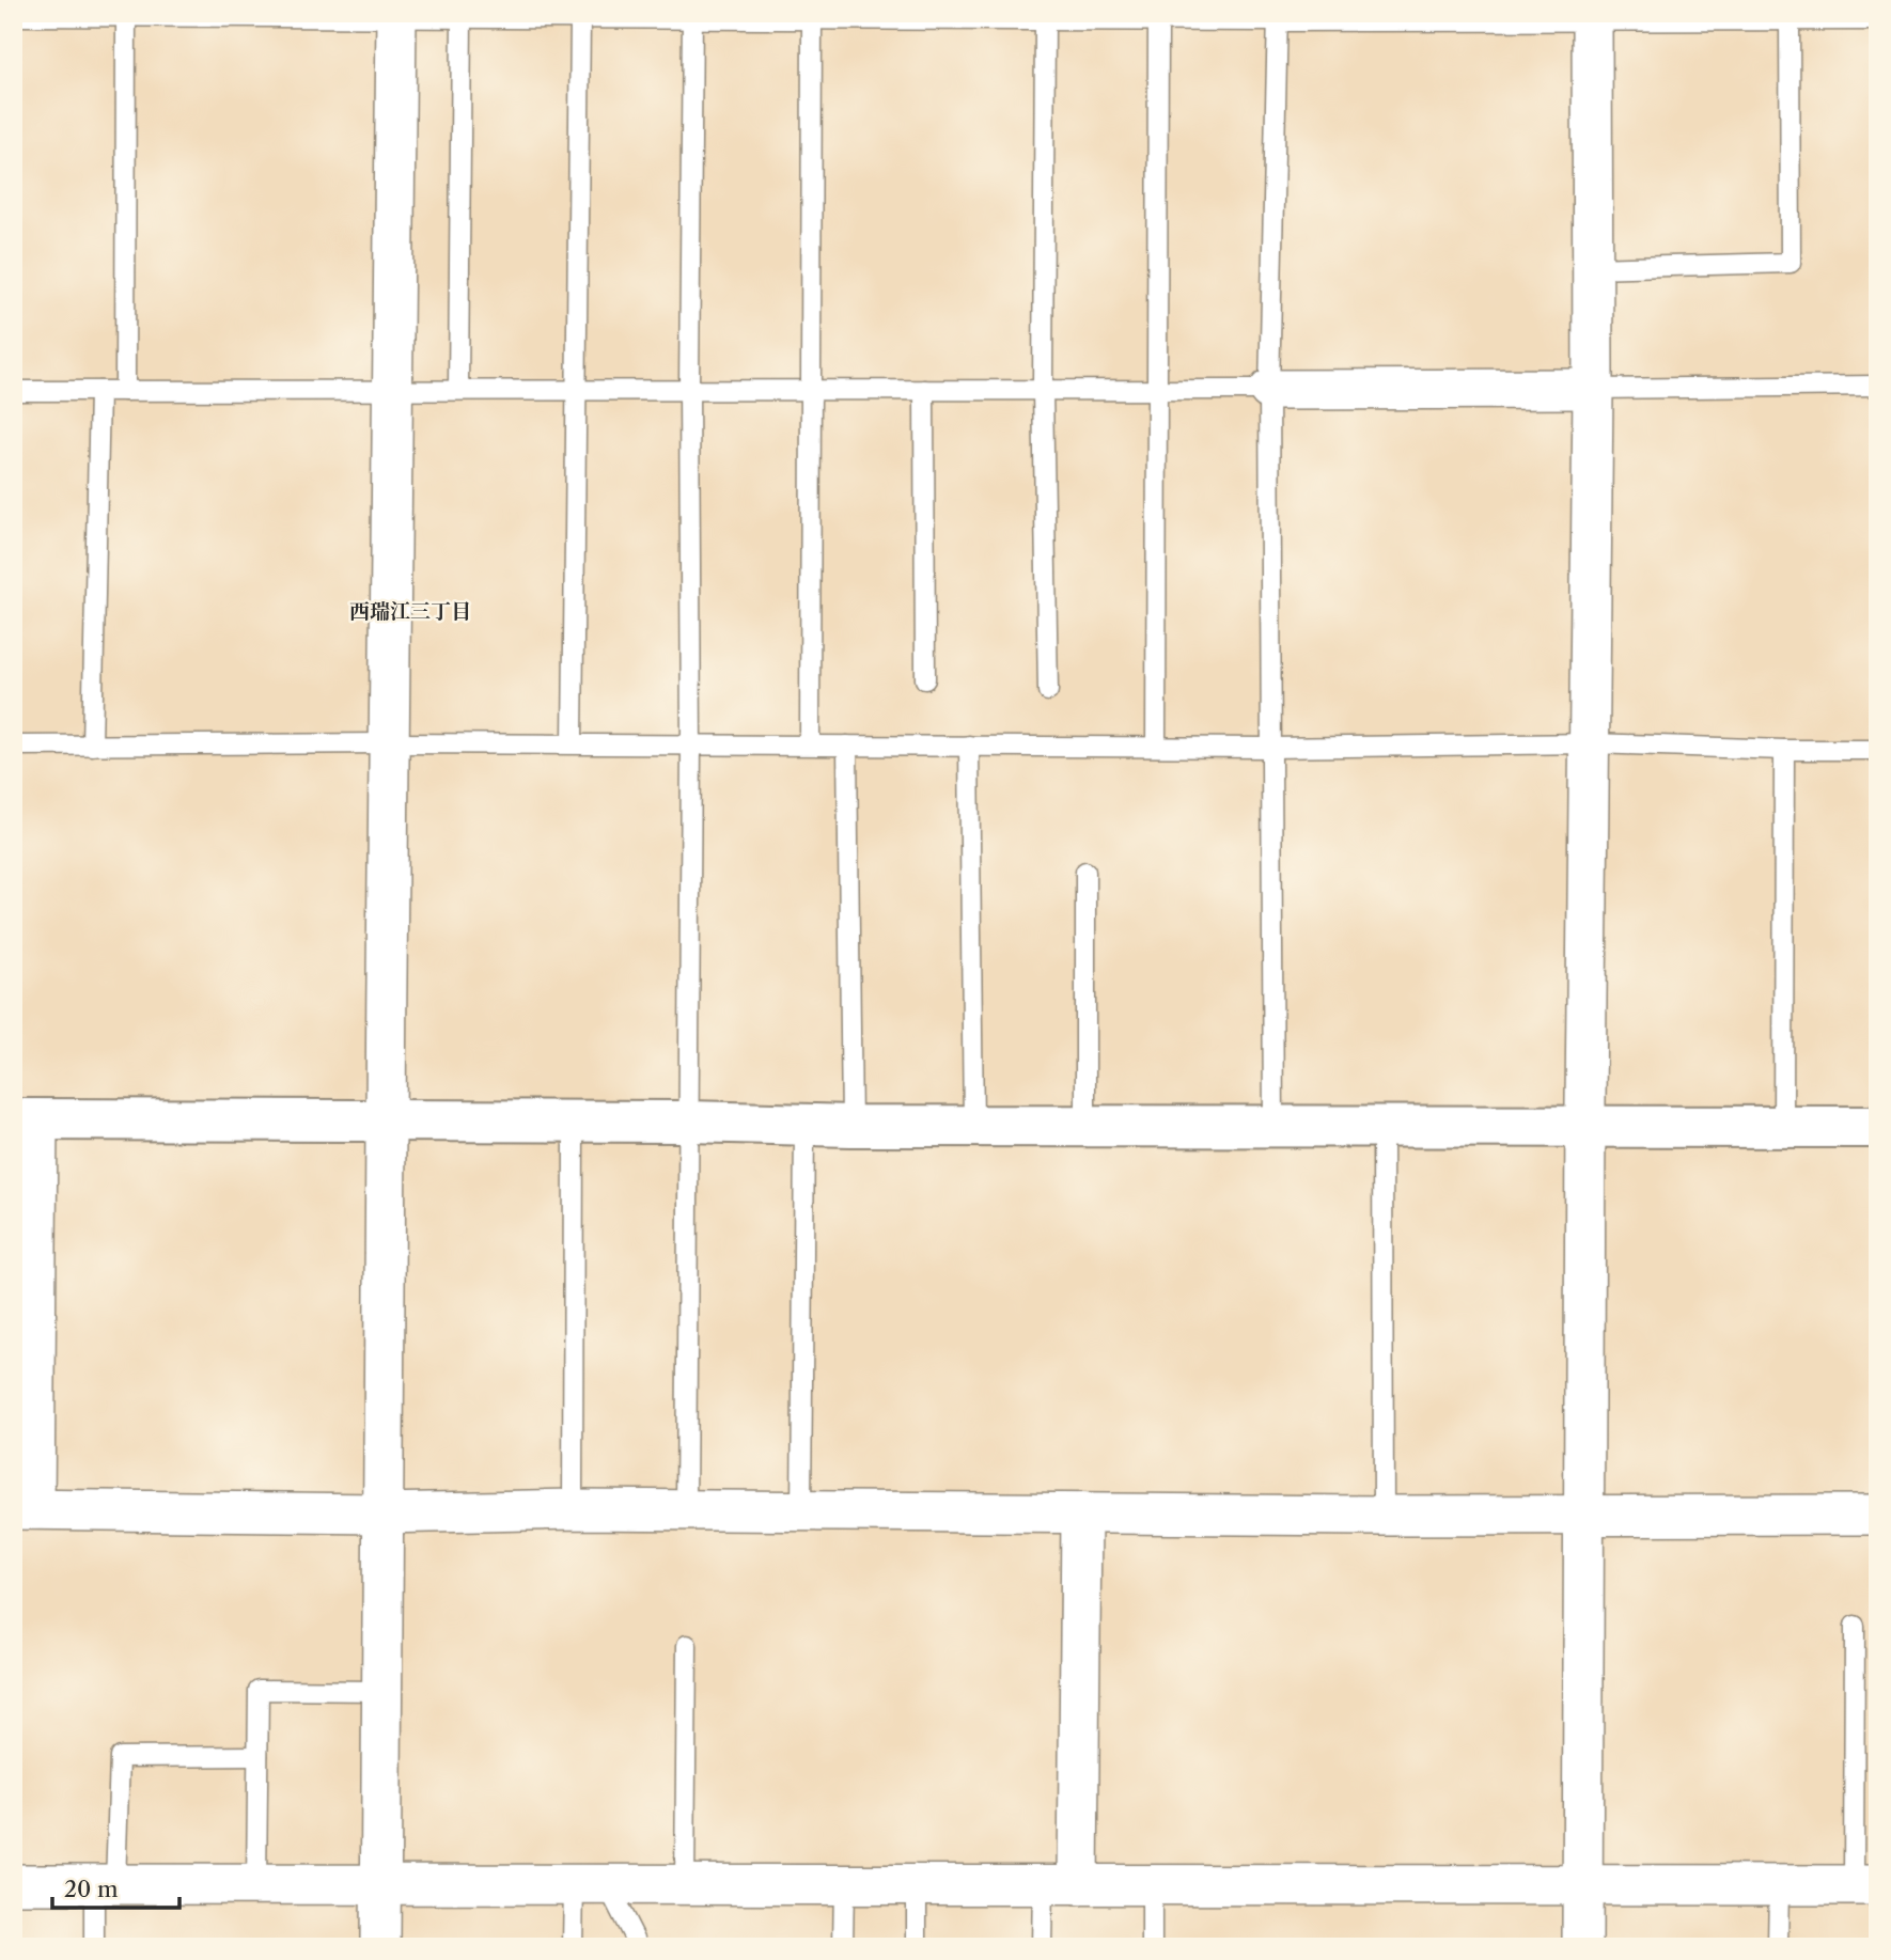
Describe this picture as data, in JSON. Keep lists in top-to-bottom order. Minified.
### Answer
{"districts":["西瑞江三丁目"],"scale_bar":"20 m"}
